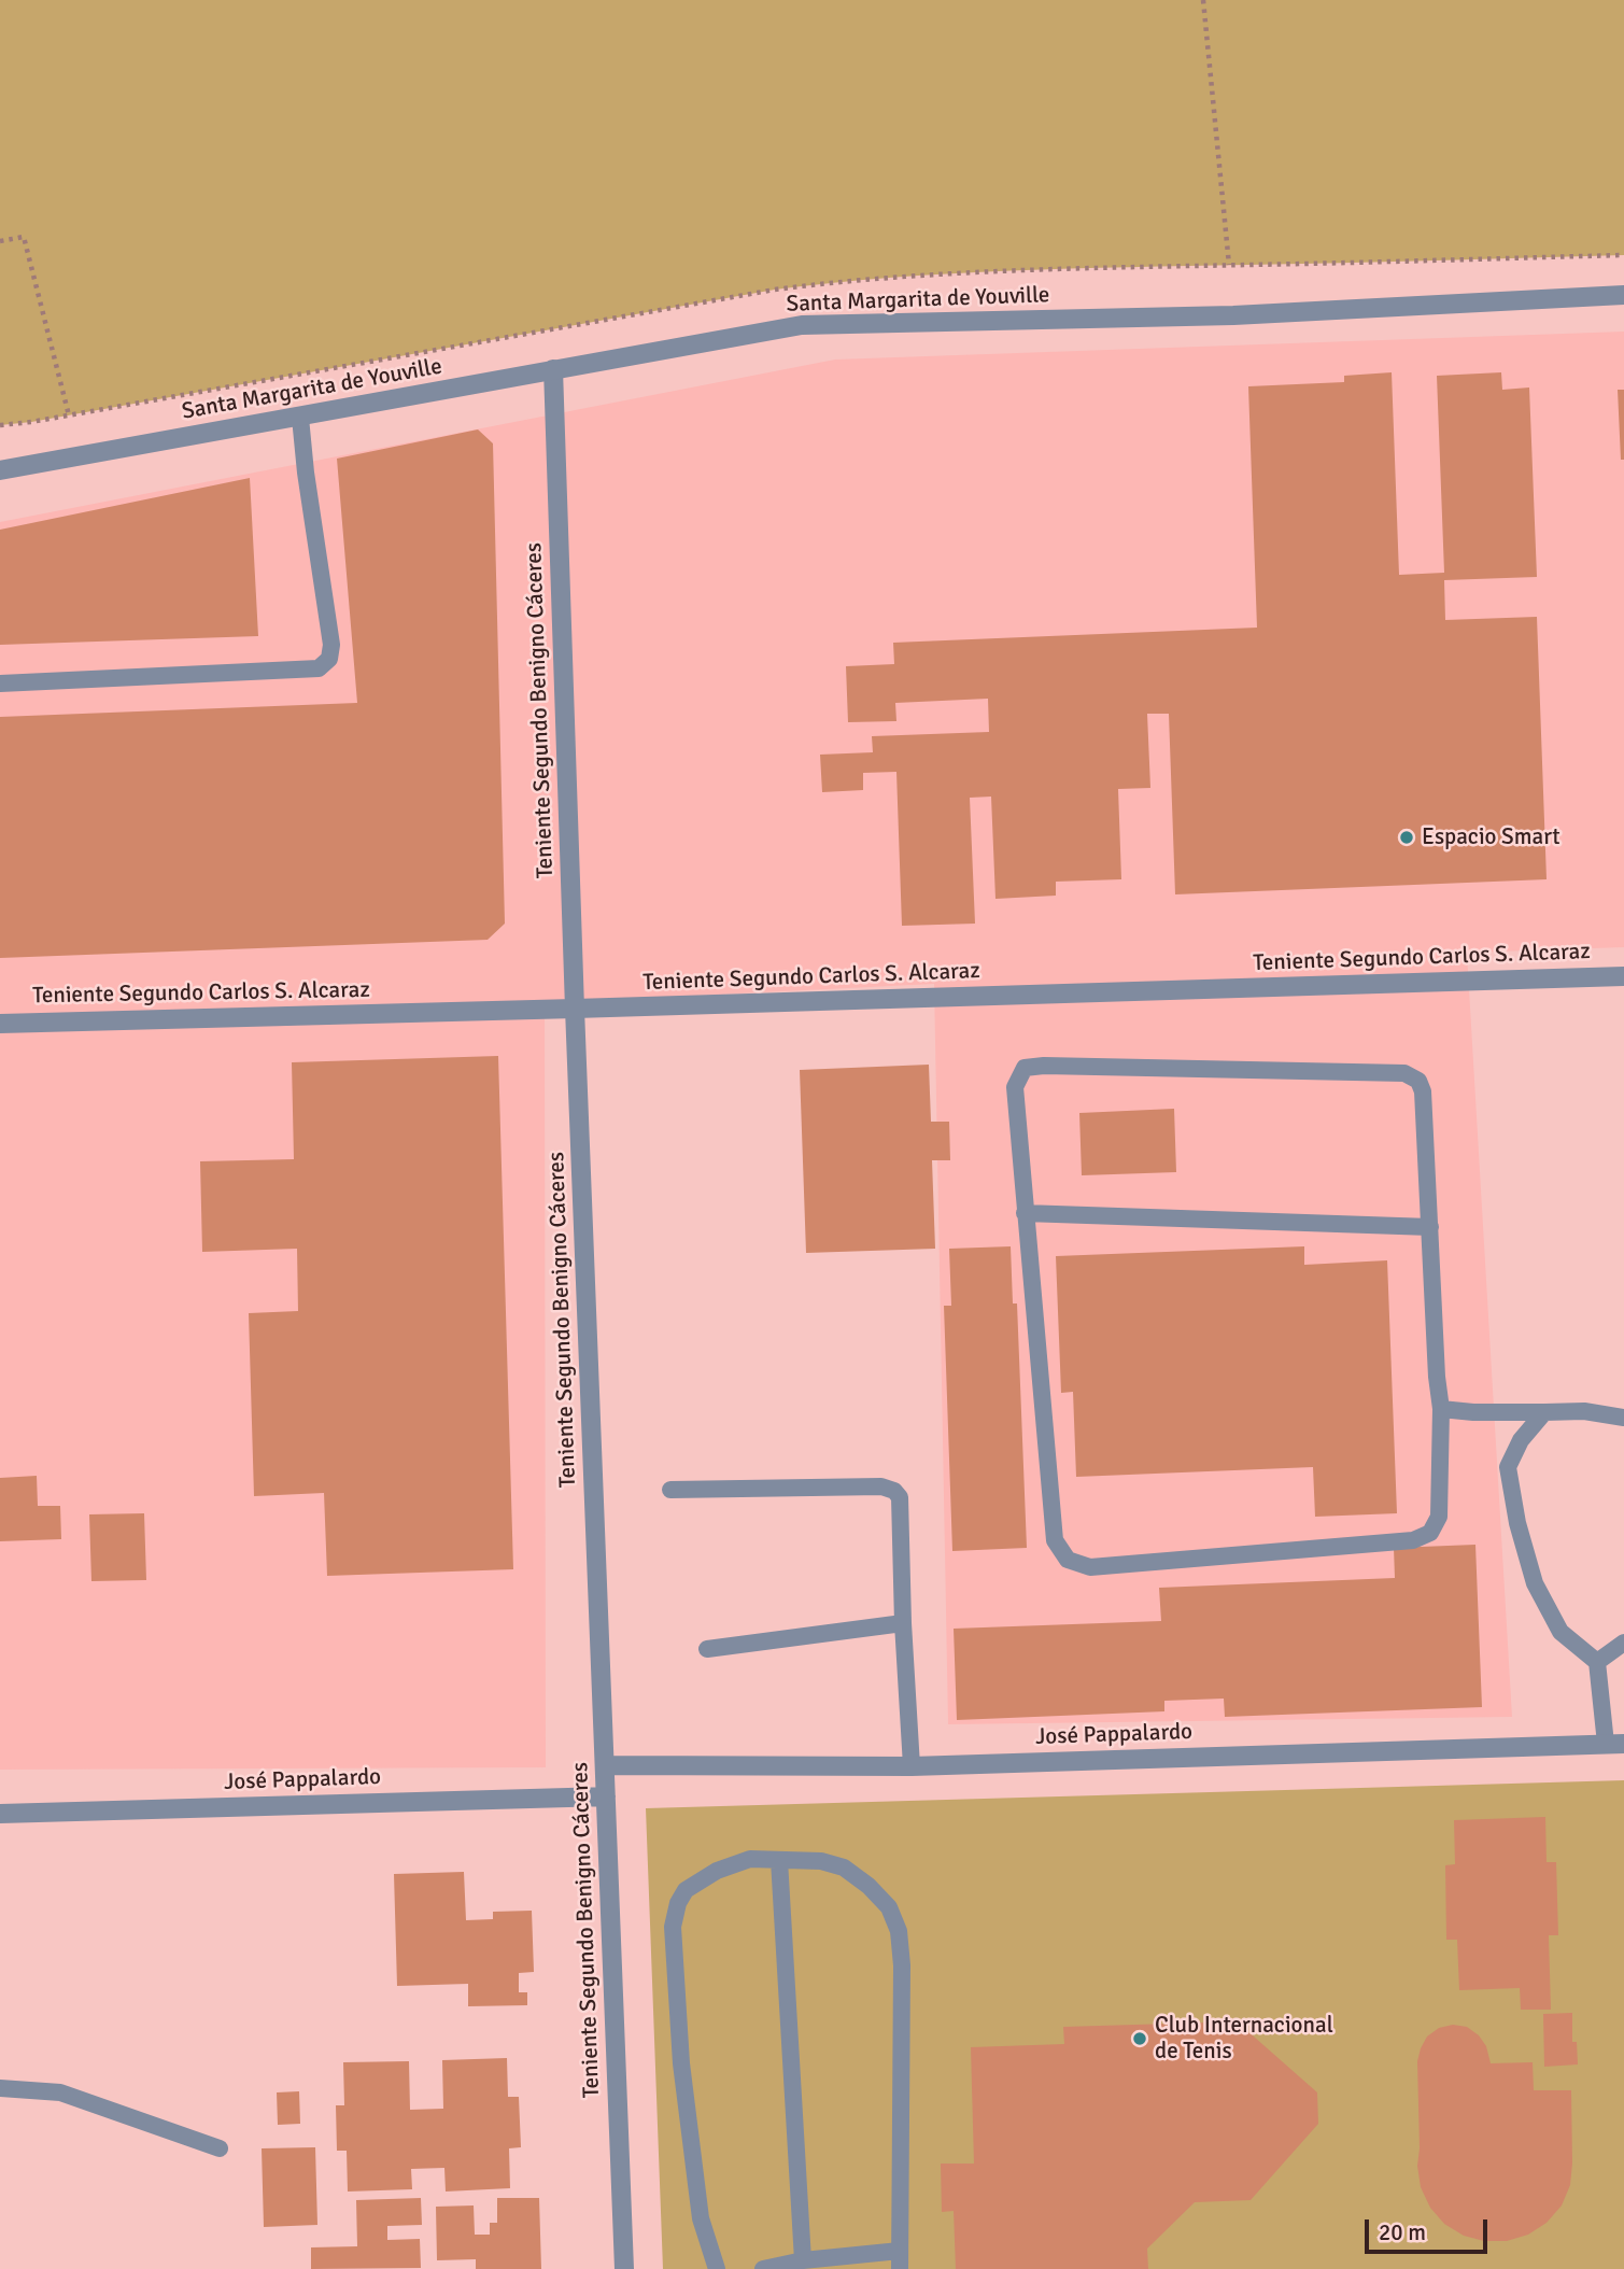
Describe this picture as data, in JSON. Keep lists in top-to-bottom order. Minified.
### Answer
{"streets":{"street":["Santa Margarita de Youville","Teniente Segundo Benigno Cáceres","Teniente Segundo Carlos S. Alcaraz","José Pappalardo"]},"crossings":[["Santa Margarita de Youville","Teniente Segundo Benigno Cáceres"],["Teniente Segundo Benigno Cáceres","Teniente Segundo Carlos S. Alcaraz"],["Teniente Segundo Benigno Cáceres","José Pappalardo"]],"places":["Espacio Smart","Club Internacional de Tenis"],"scale_bar":"20 m"}
